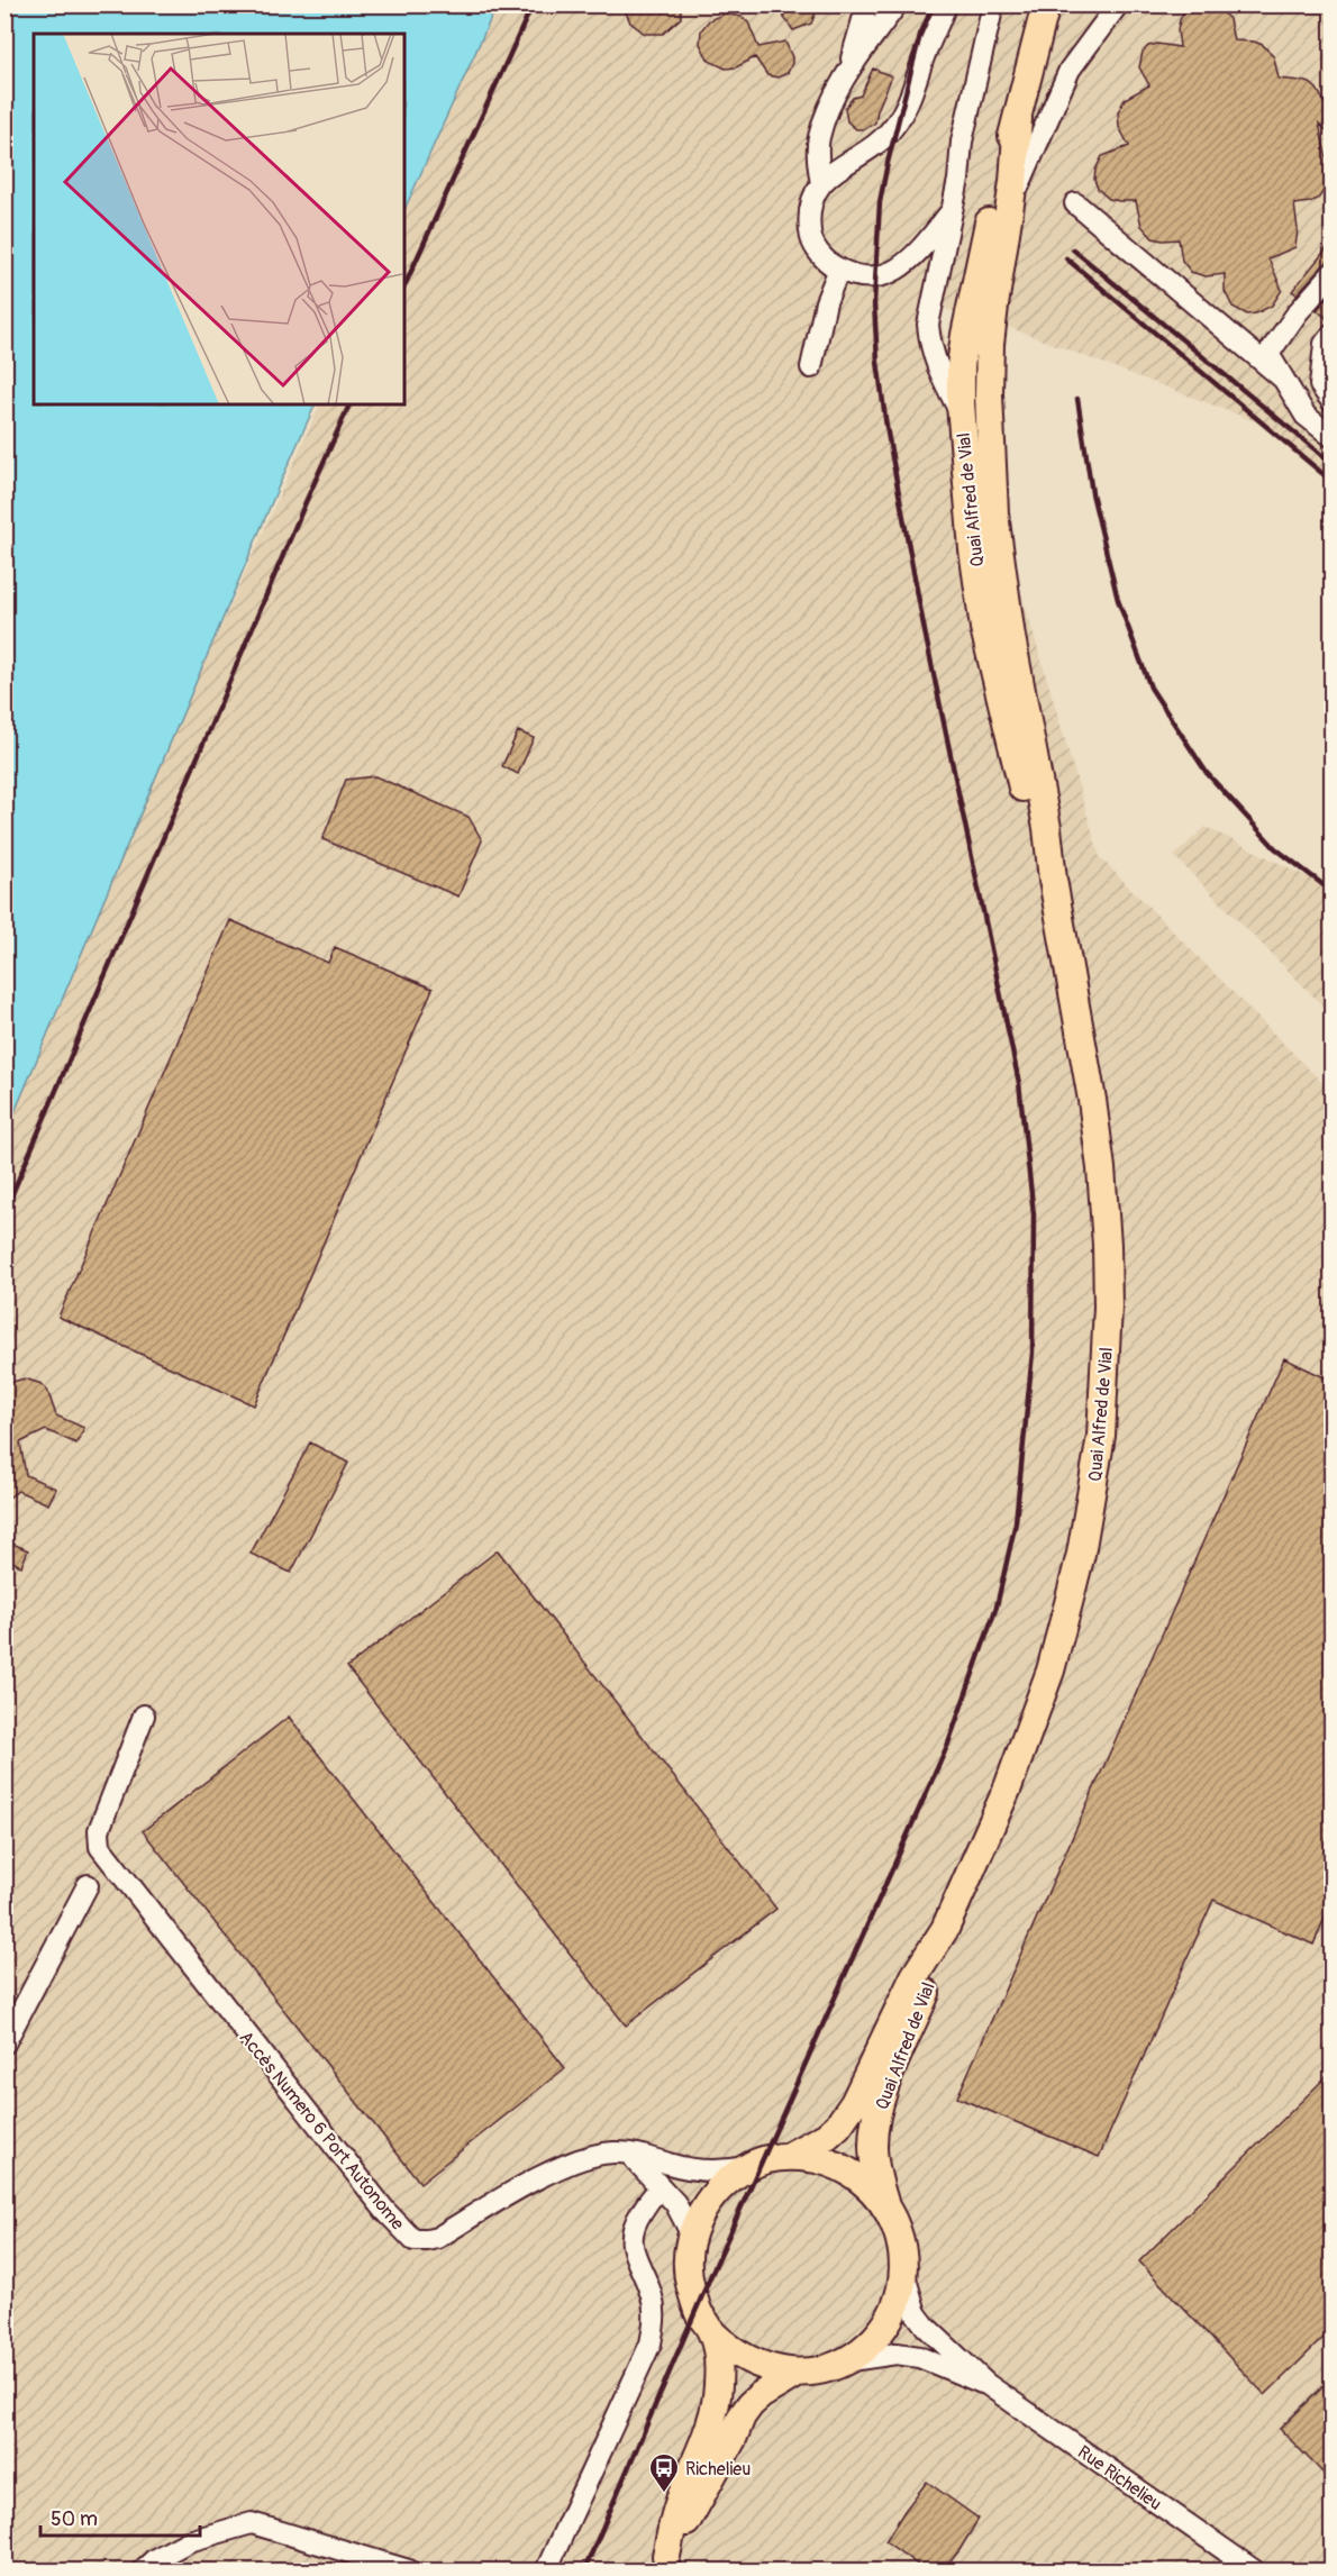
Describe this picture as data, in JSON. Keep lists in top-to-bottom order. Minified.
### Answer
{"streets":{"main road":["Quai Alfred de Vial"],"street":["Accès Numero 6 Port Autonome","Rue Richelieu"]},"crossings":[["Quai Alfred de Vial","Accès Numero 6 Port Autonome"],["Quai Alfred de Vial","Rue Richelieu"],["Accès Numero 6 Port Autonome","Rue Richelieu"]],"places":{"bus stop":["Richelieu"]},"scale_bar":"50 m"}
